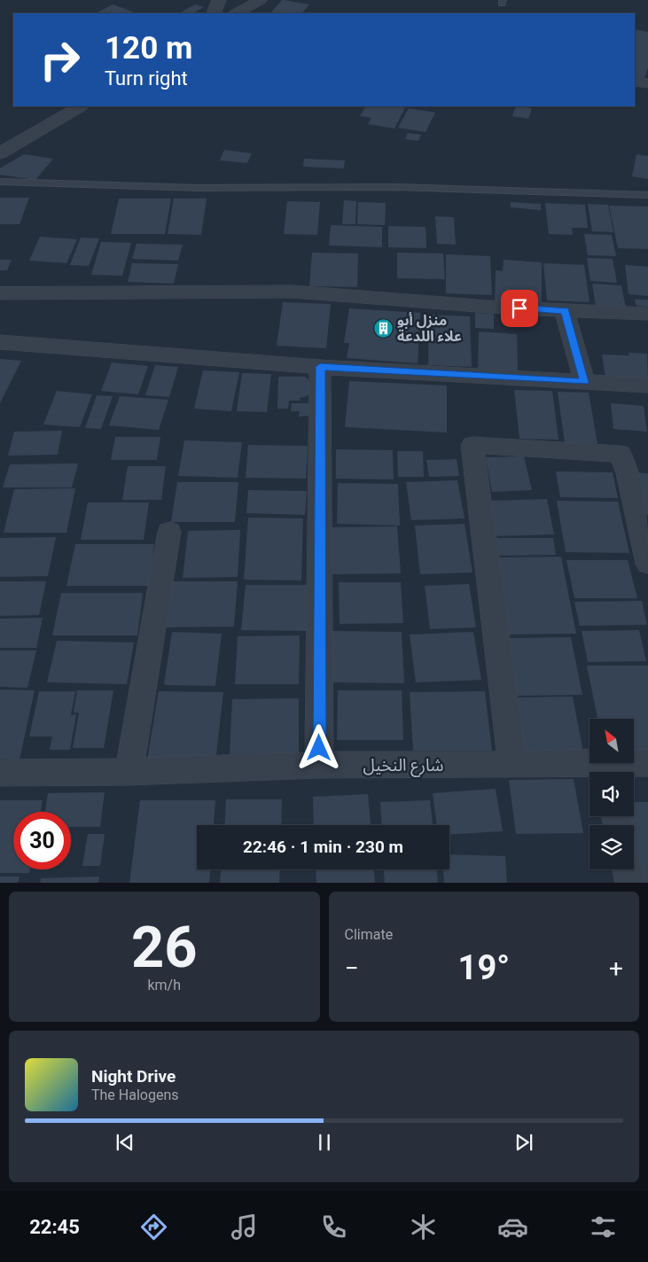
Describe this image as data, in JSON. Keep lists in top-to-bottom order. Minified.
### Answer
{"streets":{"street":["شارع النخيل"]},"places":{"building":["منزل أبو علاء اللدعة"]},"north":"top left","page":{"turn":["120 m","Turn right"],"limit":"30","trip":"22:46 · 1 min · 230 m","tile":[["26","km/h"],"Climate"],"heat":["−","19°","+"],"song":["Night Drive","The Halogens"],"tabs":"22:45"}}
